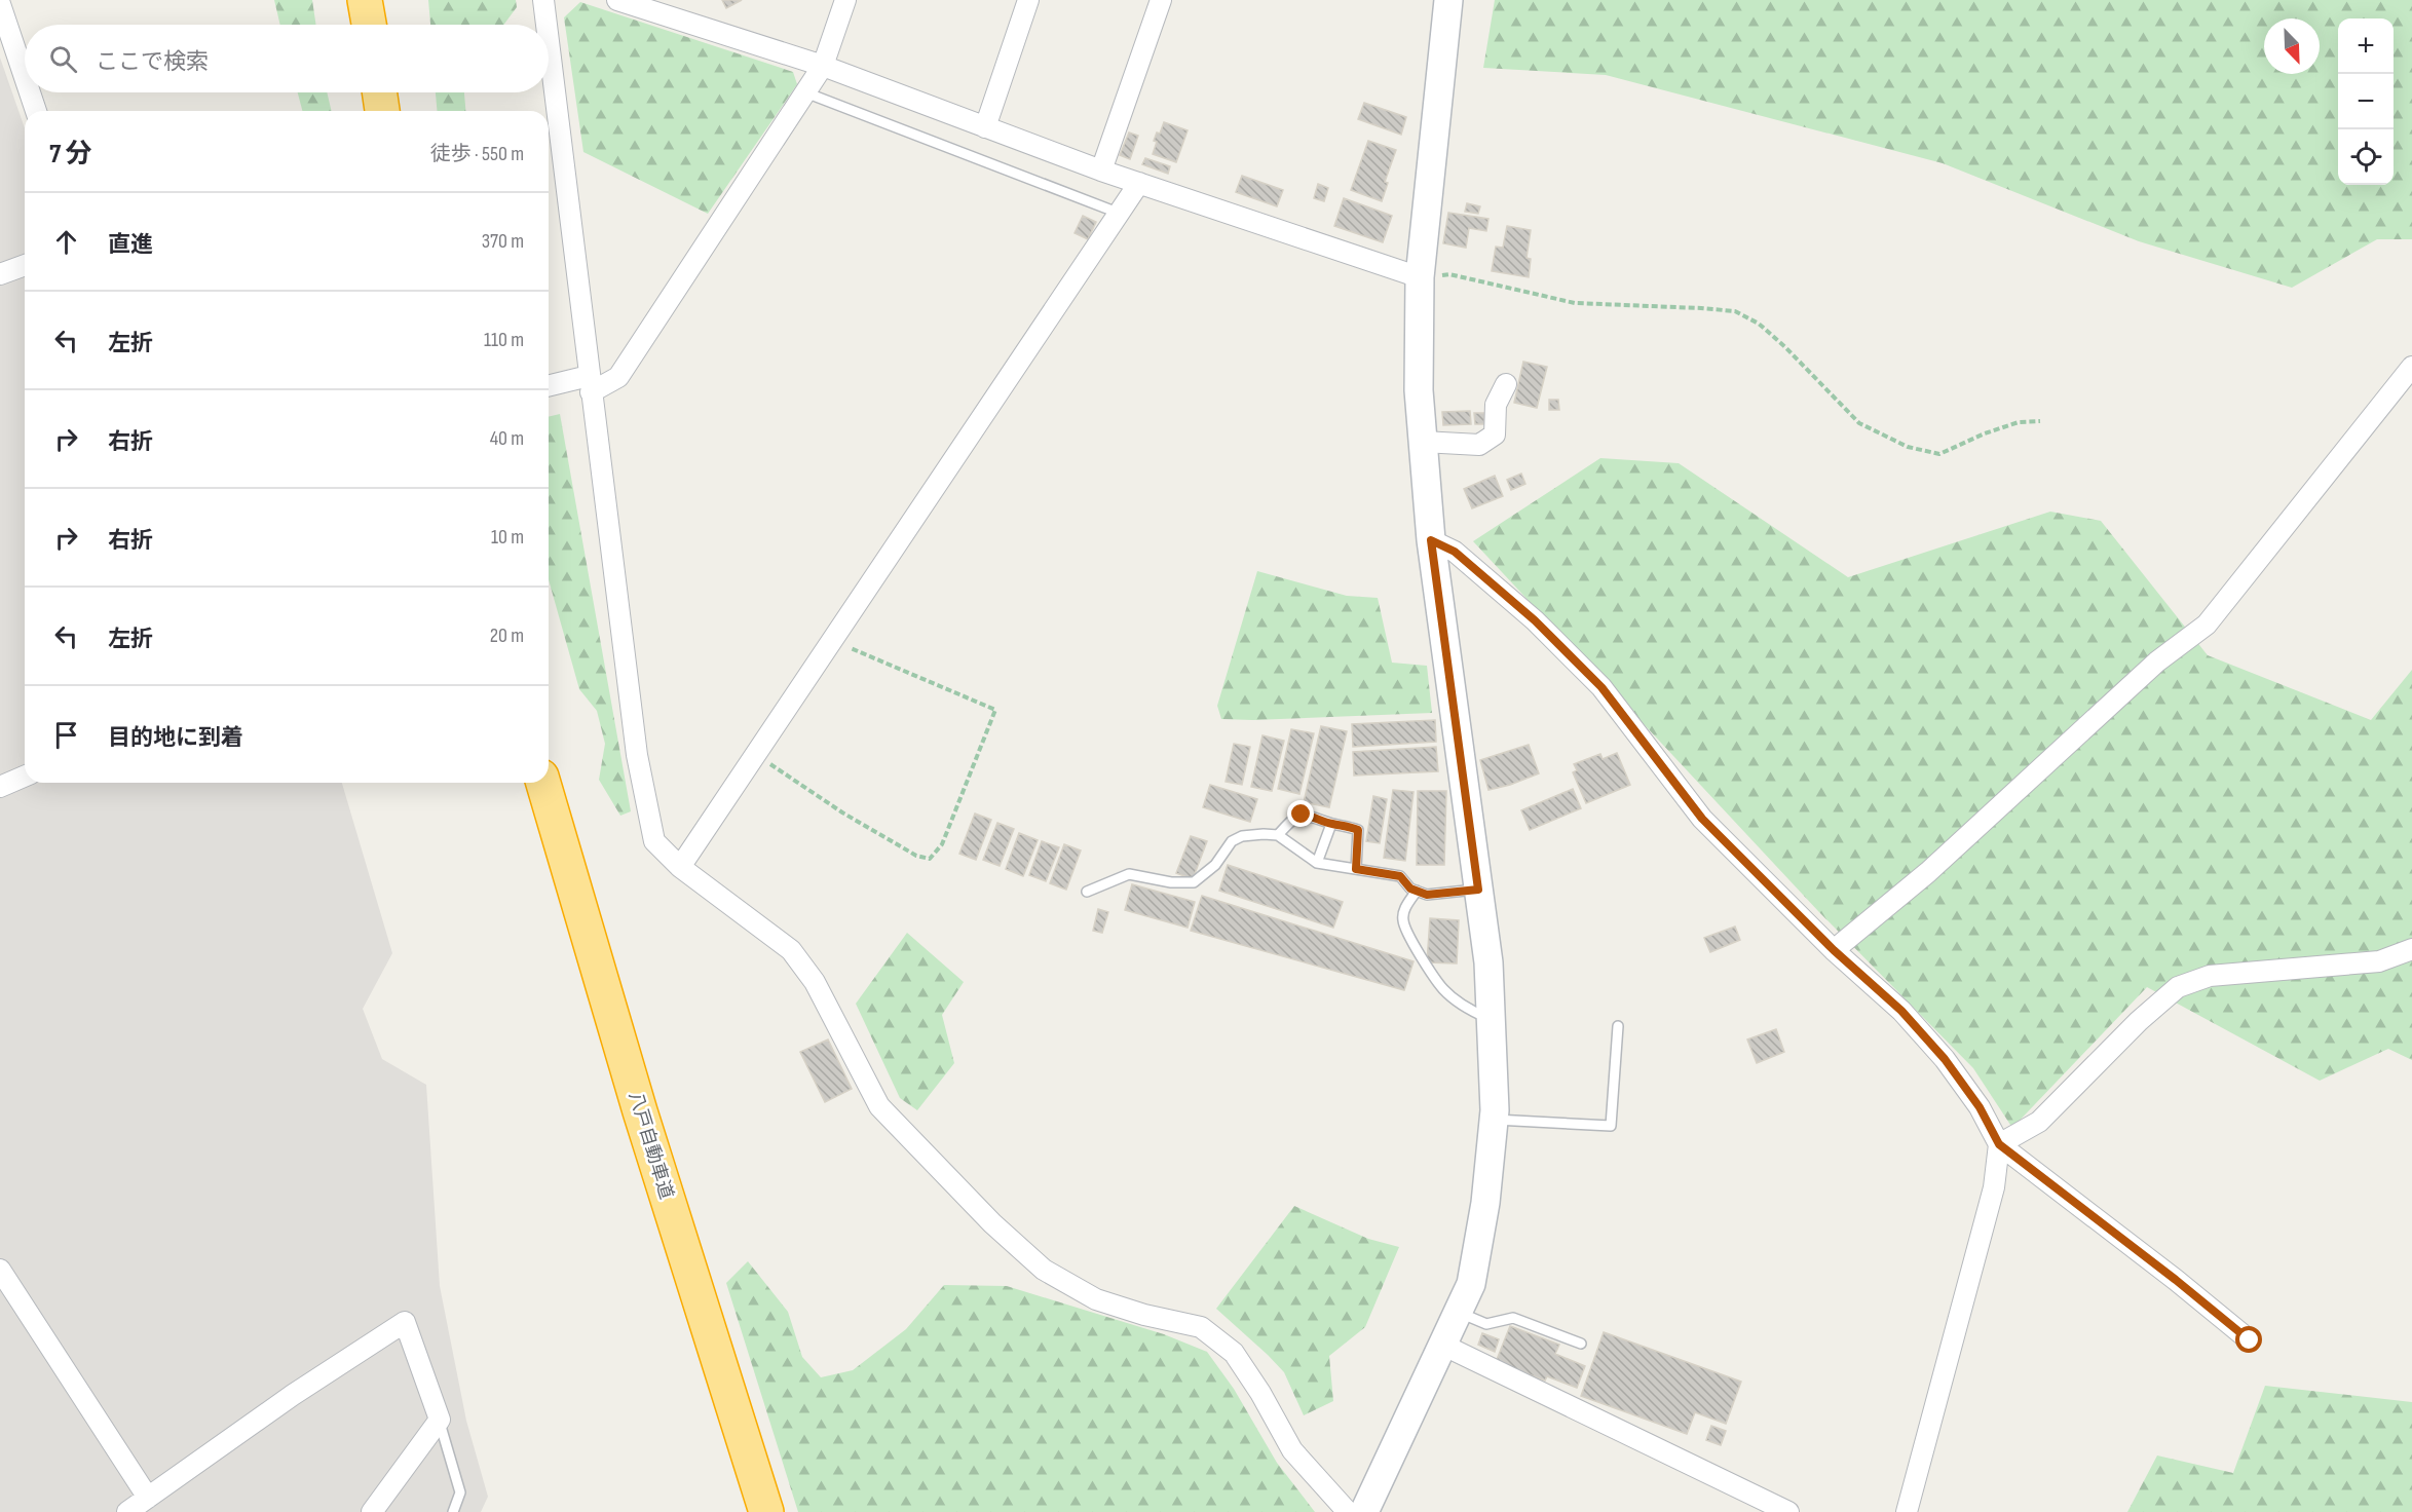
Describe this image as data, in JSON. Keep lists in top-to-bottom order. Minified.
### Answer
{"streets":{"highway":["八戸自動車道"]},"north":"bottom right","page":{"map_buttons":["+","−"],"search":"ここで検索","heading":["7 分","徒歩 · 550 m"],"list":[["直進","370 m"],["左折","110 m"],["右折","40 m"],["右折","10 m"],["左折","20 m"],"目的地に到着"]}}
